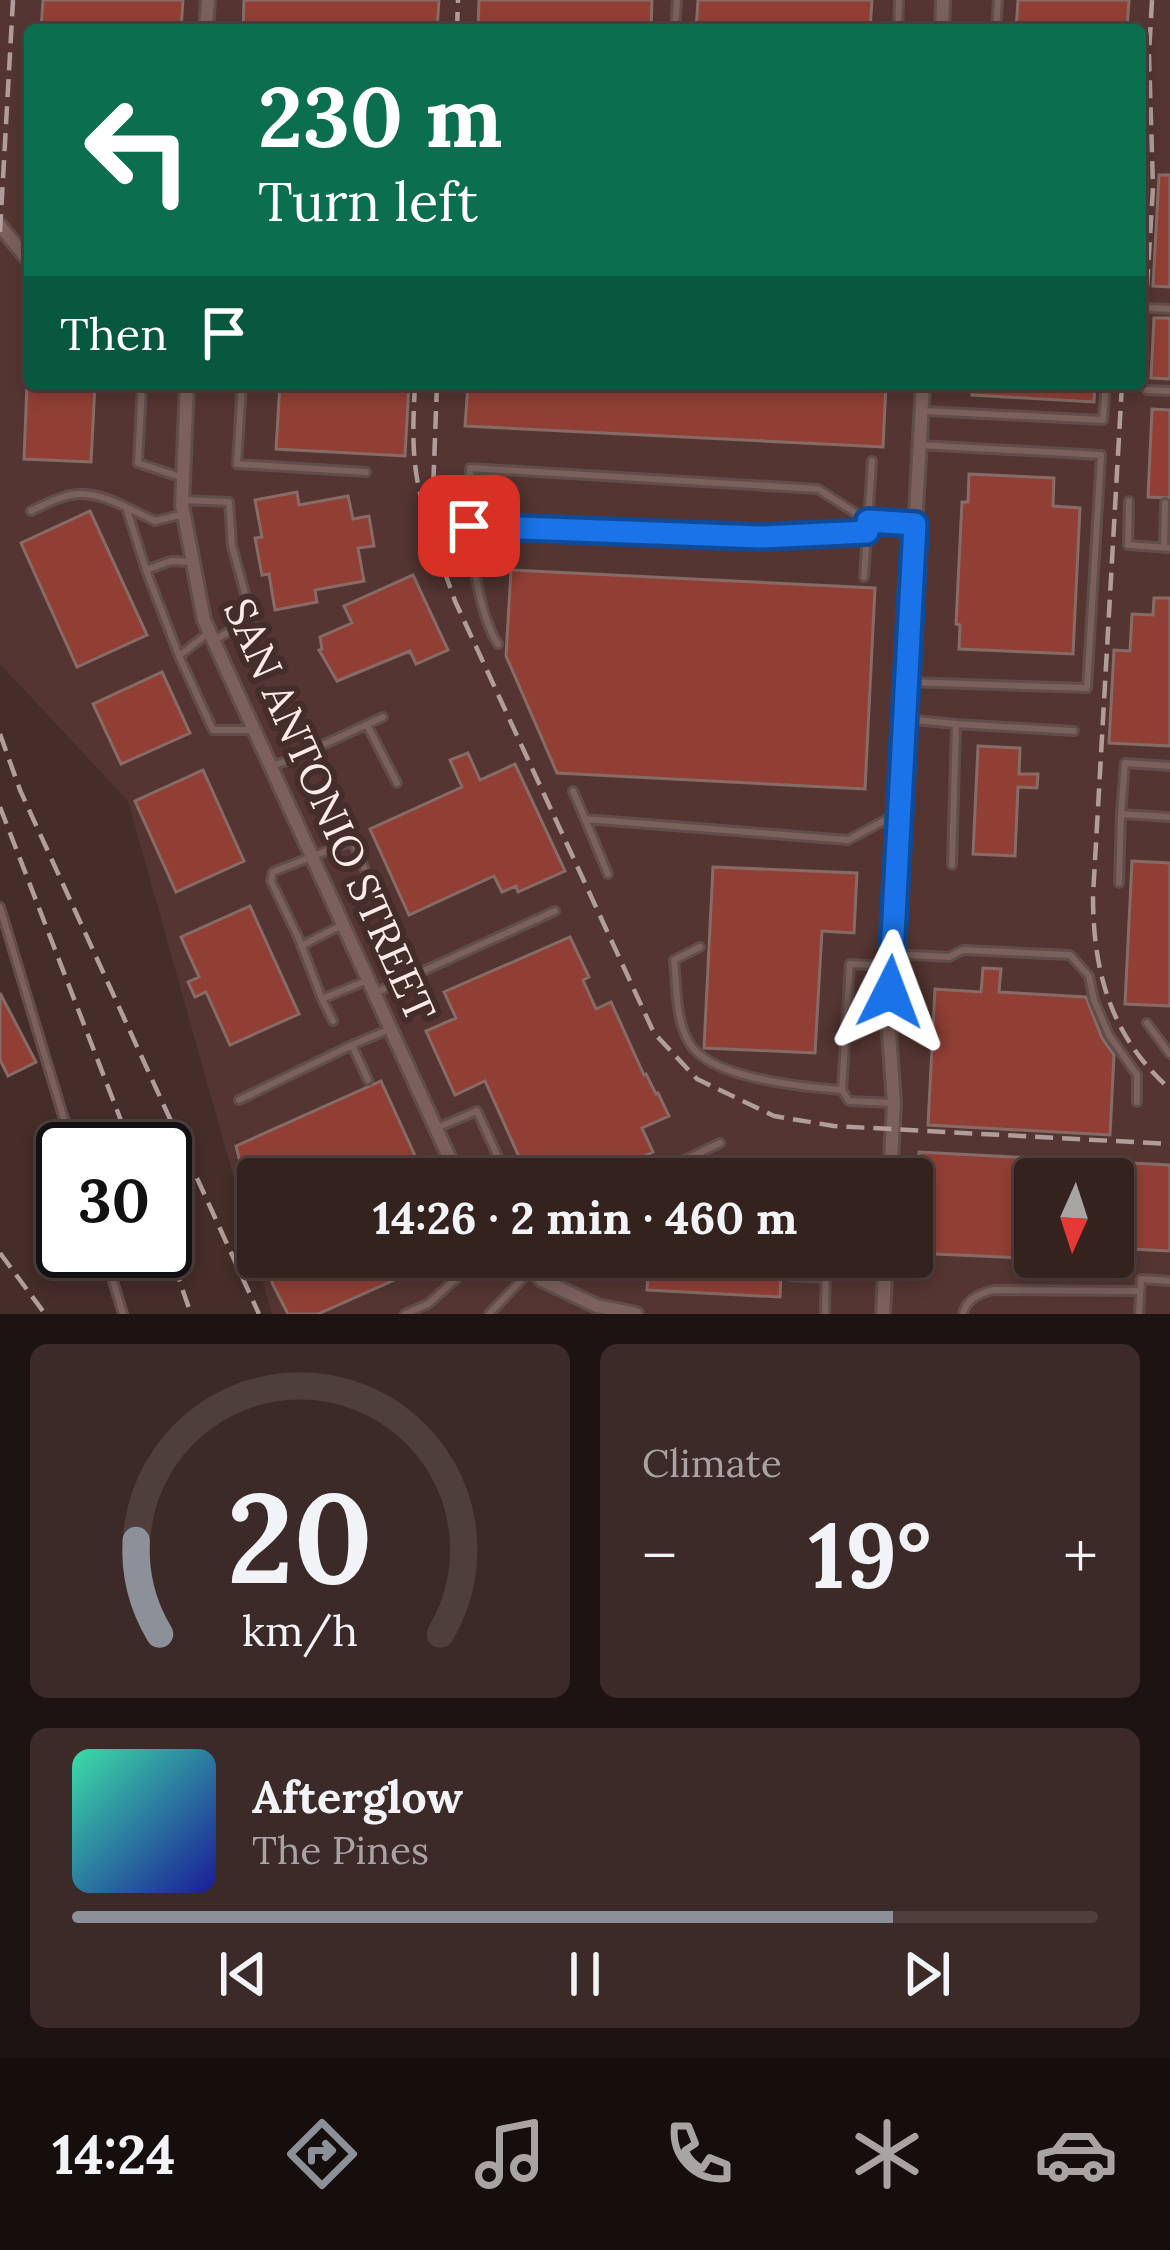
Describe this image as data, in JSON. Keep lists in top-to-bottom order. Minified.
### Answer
{"streets":{"street":["SAN ANTONIO STREET"]},"north":"bottom","page":{"turn":["230 m","Turn left"],"then":"Then","limit":"30","trip":"14:26 · 2 min · 460 m","tile":"Climate","heat":["−","19°","+"],"song":["Afterglow","The Pines"],"tabs":"14:24","gauge":["20","km/h"]}}
